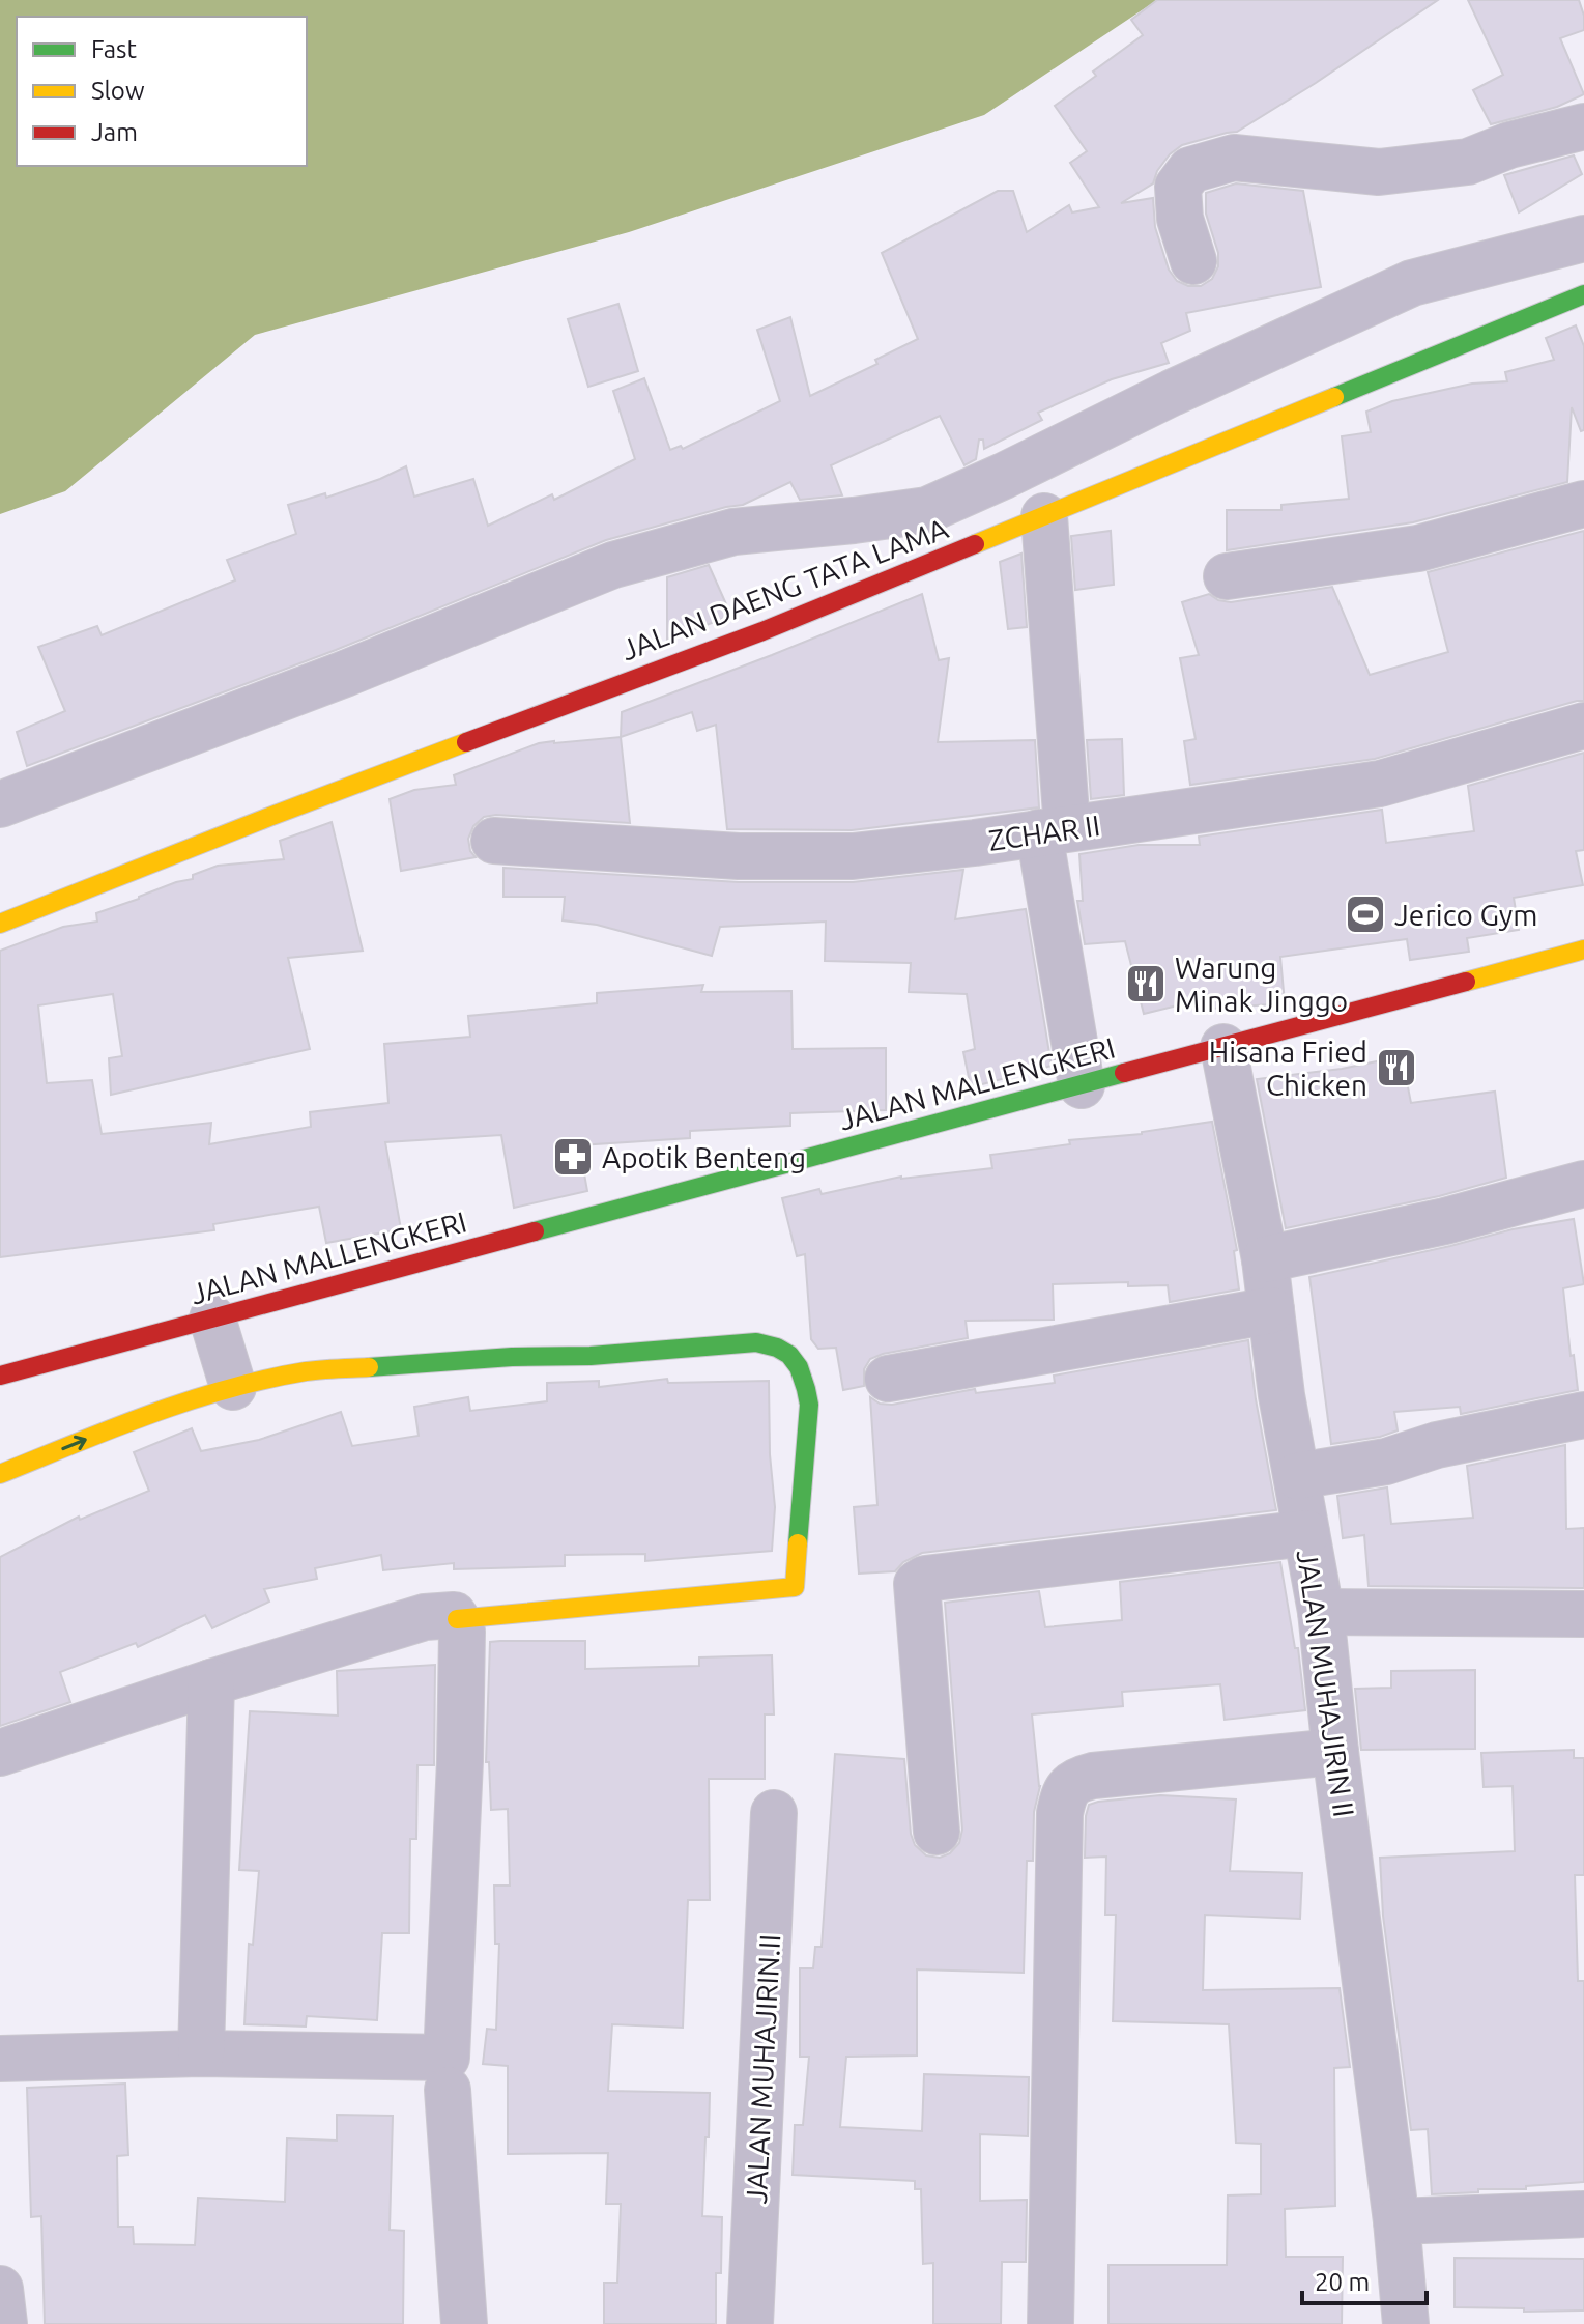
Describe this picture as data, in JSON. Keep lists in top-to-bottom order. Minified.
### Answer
{"streets":{"street":["JALAN DAENG TATA LAMA","ZCHAR II","JALAN MALLENGKERI","JALAN MUHAJIRIN II","JALAN MUHAJIRIN.II"]},"crossings":[["JALAN MALLENGKERI","JALAN MUHAJIRIN II"]],"places":{"sports":["Jerico Gym"],"restaurant":["Warung Minak Jinggo","Hisana Fried Chicken"],"pharmacy":["Apotik Benteng"]},"legend":["Fast","Slow","Jam"],"scale_bar":"20 m"}
